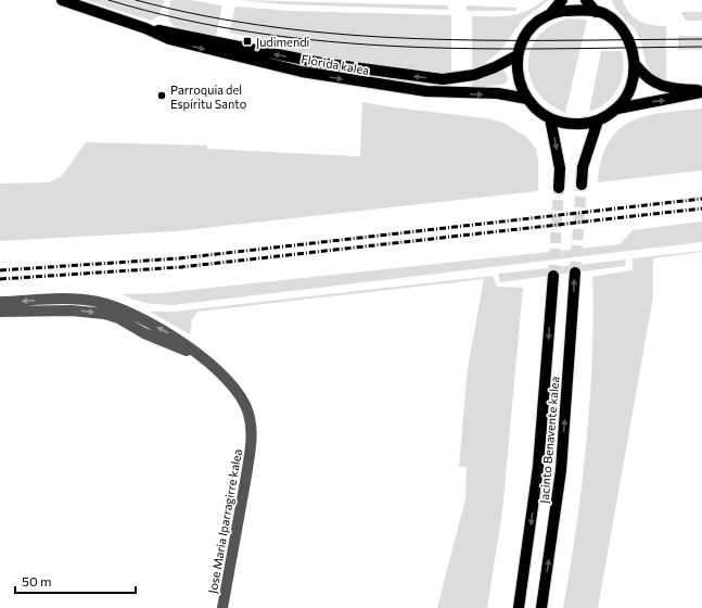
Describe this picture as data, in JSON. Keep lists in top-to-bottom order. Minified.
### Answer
{"streets":{"main road":["Florida kalea","Jacinto Benavente kalea"],"street":["Jose Maria Iparragirre kalea"]},"places":{"transit":["Judimendi"],"other":["Parroquia del Espíritu Santo"]},"scale_bar":"50 m"}
